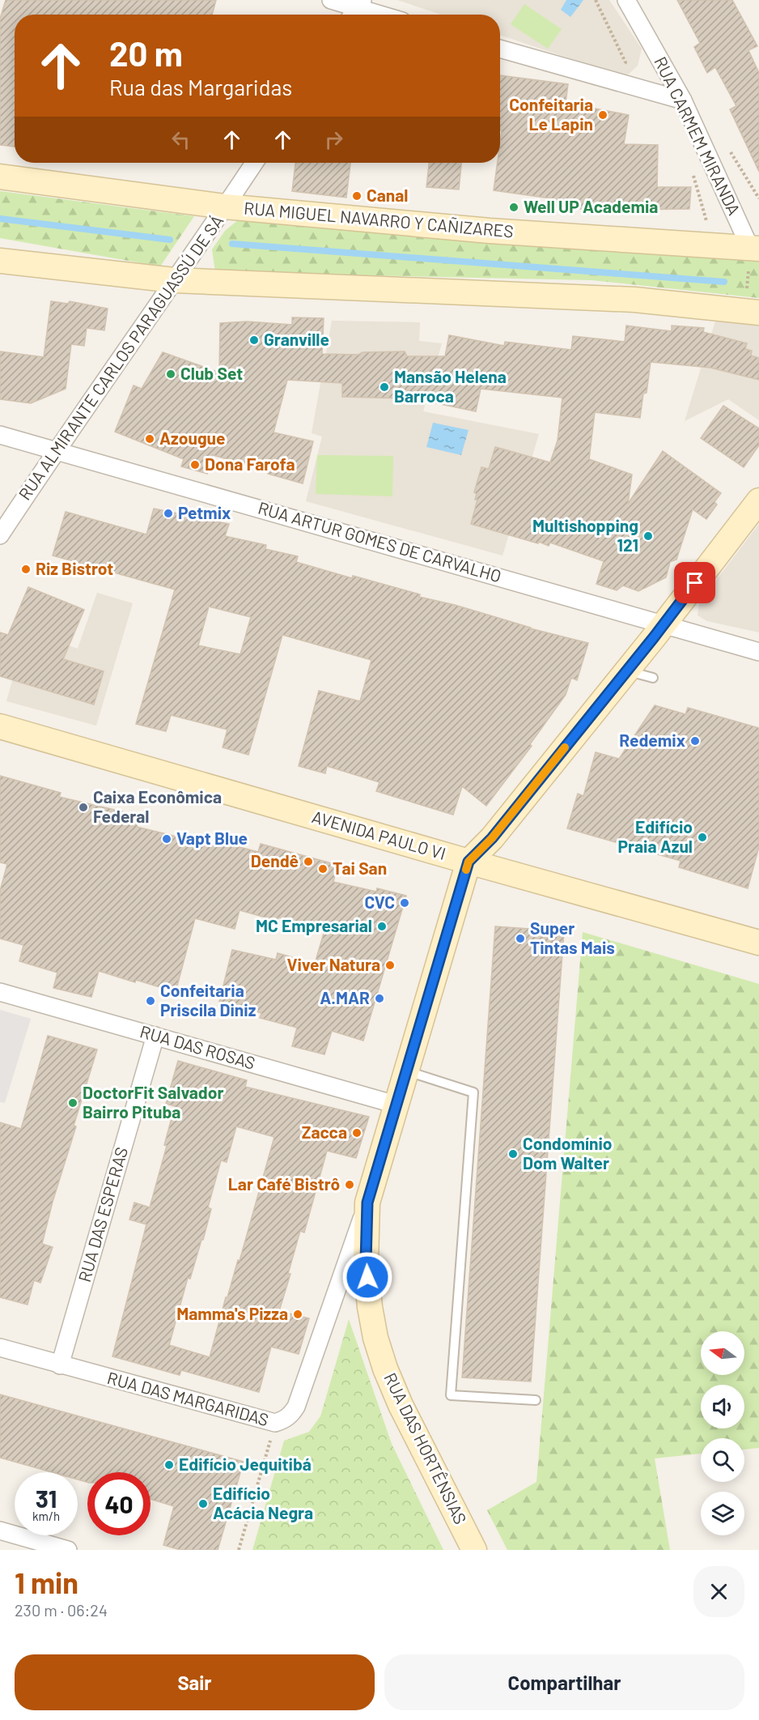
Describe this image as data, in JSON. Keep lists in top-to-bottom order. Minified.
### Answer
{"streets":{"street":["RUA CARMEM MIRANDA","RUA MIGUEL NAVARRO Y CAÑIZARES","RUA ALMIRANTE CARLOS PARAGUASSÚ DE SÁ","RUA ARTUR GOMES DE CARVALHO","AVENIDA PAULO VI","RUA DAS ROSAS","RUA DAS ESPERAS","RUA DAS MARGARIDAS","RUA DAS HORTÊNSIAS"]},"crossings":[["RUA CARMEM MIRANDA","RUA MIGUEL NAVARRO Y CAÑIZARES"],["RUA MIGUEL NAVARRO Y CAÑIZARES","RUA ALMIRANTE CARLOS PARAGUASSÚ DE SÁ"],["RUA ALMIRANTE CARLOS PARAGUASSÚ DE SÁ","RUA ARTUR GOMES DE CARVALHO"],["AVENIDA PAULO VI","RUA DAS MARGARIDAS"],["RUA DAS ROSAS","RUA DAS ESPERAS"],["RUA DAS ROSAS","RUA DAS MARGARIDAS"],["RUA DAS ESPERAS","RUA DAS MARGARIDAS"],["RUA DAS MARGARIDAS","RUA DAS HORTÊNSIAS"]],"places":["Confeitaria Le Lapin","Canal","Well UP Academia","Granville","Club Set","Mansão Helena Barroca","Azougue","Dona Farofa","Petmix","Multishopping 121","Riz Bistrot","Redemix","Caixa Econômica Federal","Edifício Praia Azul","Vapt Blue","Dendê","Tai San","CVC","MC Empresarial","Super Tintas Mais","Viver Natura","A.MAR","Confeitaria Priscila Diniz","DoctorFit Salvador Bairro Pituba","Zacca","Condomínio Dom Walter","Lar Café Bistrô","Mamma's Pizza","Edifício Jequitibá","Edifício Acácia Negra"],"north":"left","page":{"turn":["20 m","Rua das Margaridas"],"speed":"31 km/h","limit":"40","heading":["1 min","230 m · 06:24"],"buttons":["Sair","Compartilhar"]}}
